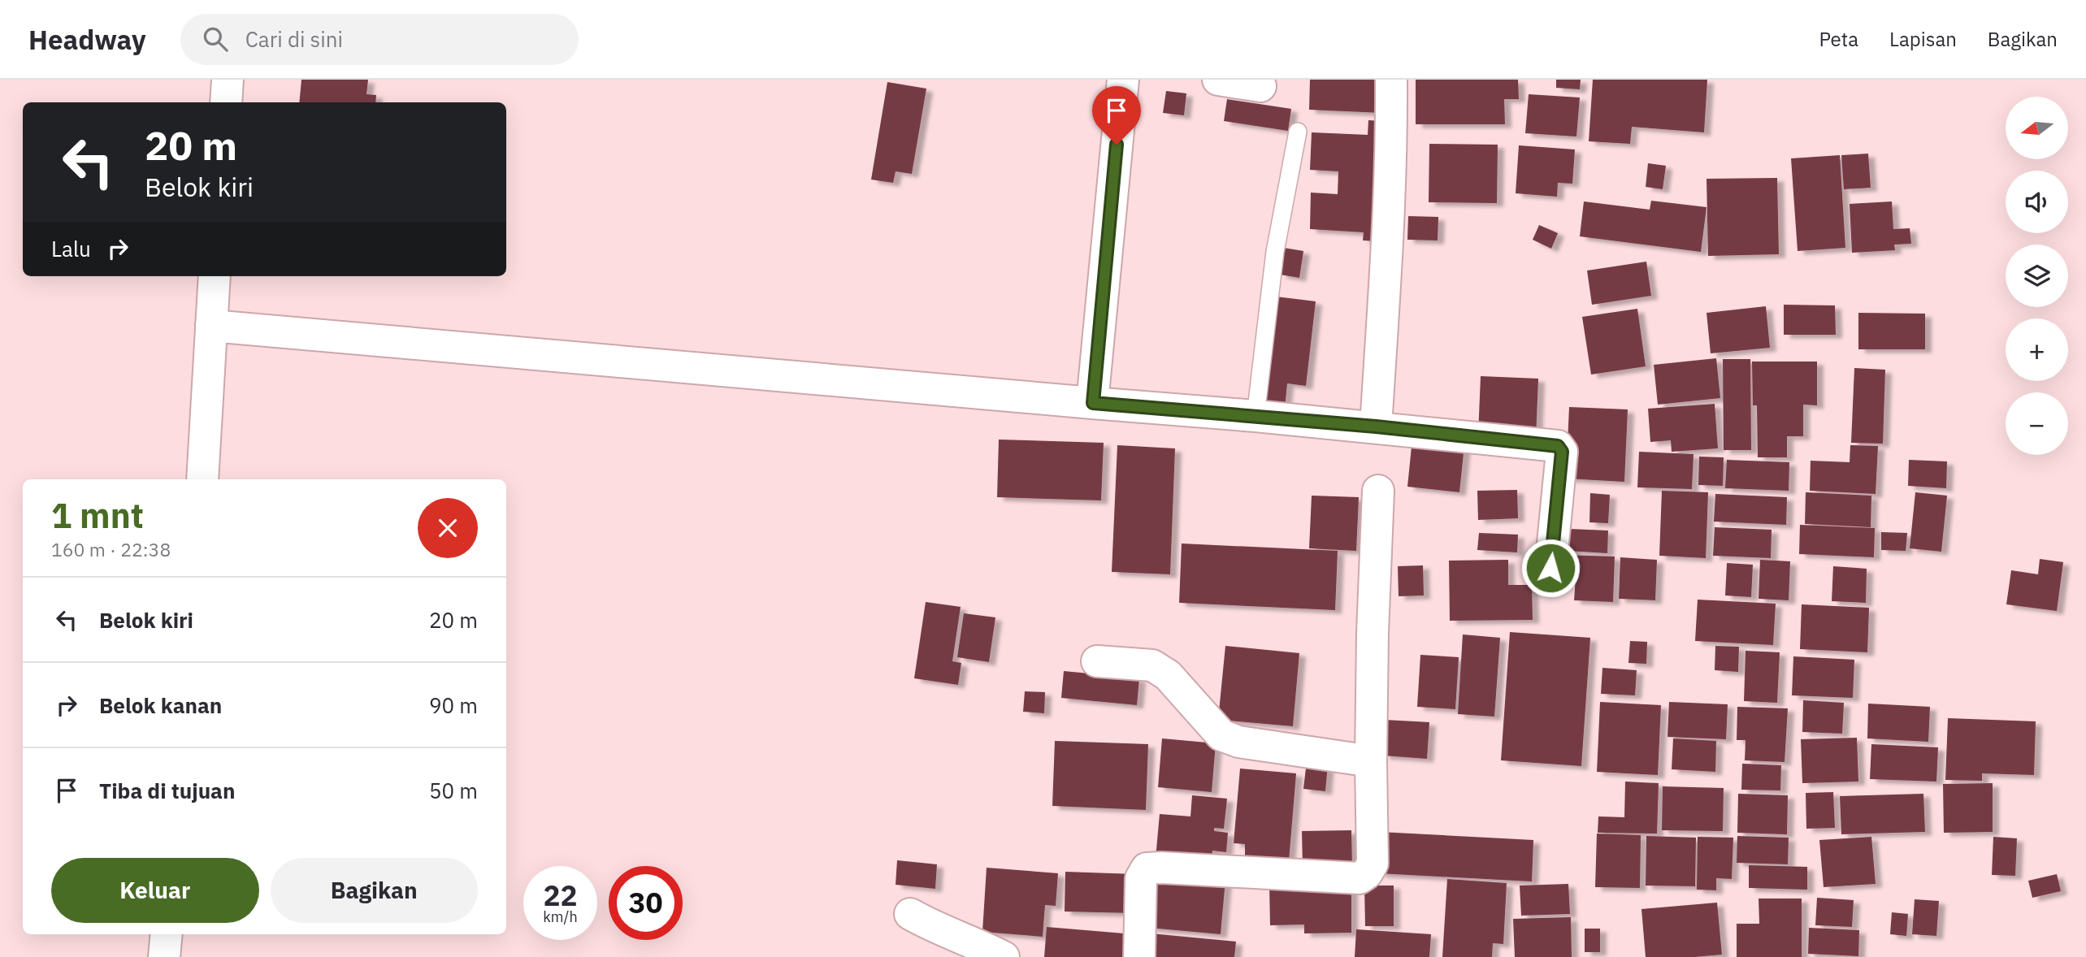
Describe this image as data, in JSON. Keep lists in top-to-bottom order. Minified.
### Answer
{"north":"left","page":{"header":"Headway","search":"Cari di sini","nav":["Peta","Lapisan","Bagikan"],"map_buttons":["+","−"],"turn":["20 m","Belok kiri"],"then":"Lalu","heading":["1 mnt","160 m · 22:38"],"list":[{"name":"Belok kiri","value":"20 m"},{"name":"Belok kanan","value":"90 m"},{"name":"Tiba di tujuan","value":"50 m"}],"buttons":["Keluar","Bagikan"],"speed":"22 km/h","limit":"30"}}
